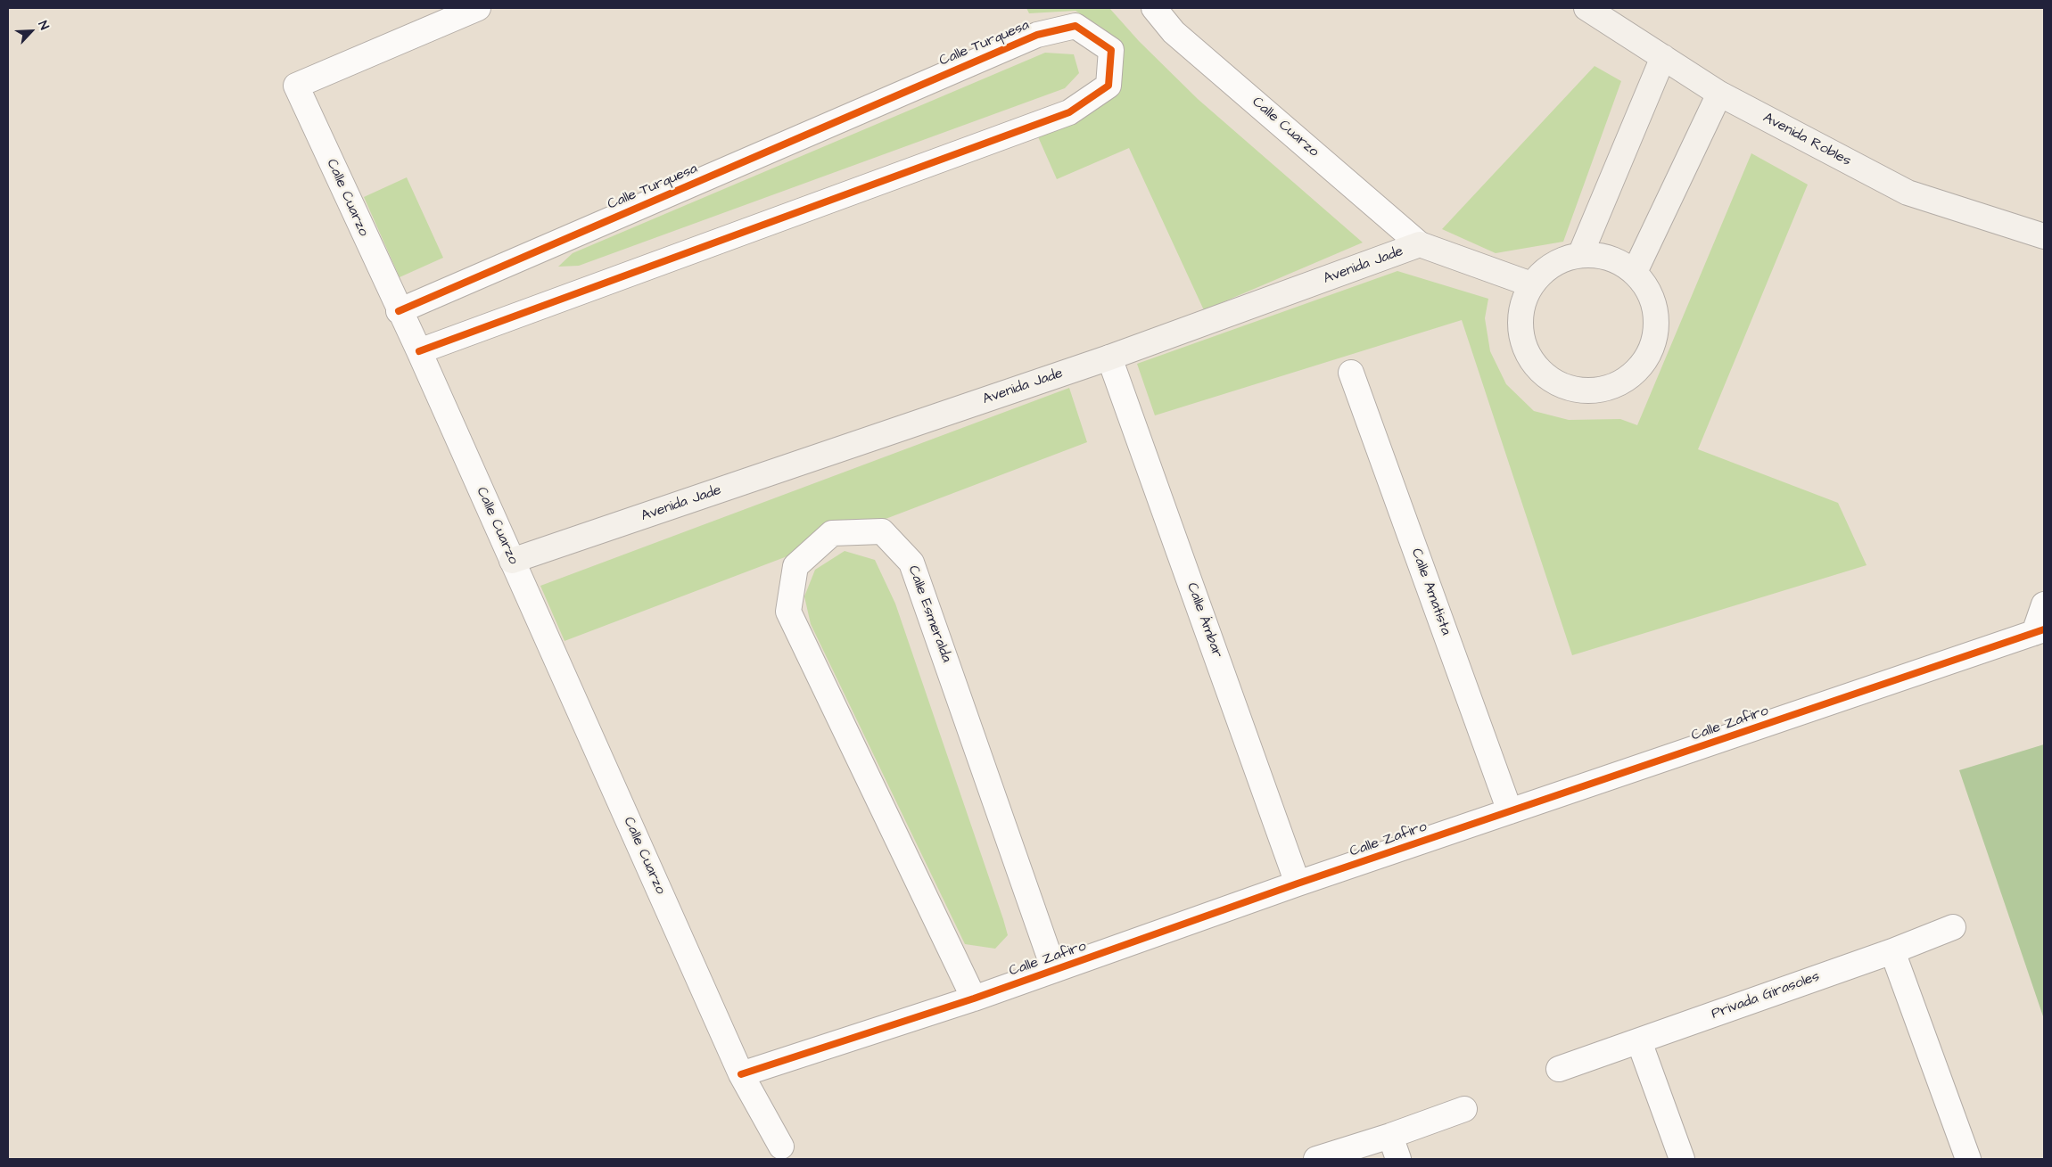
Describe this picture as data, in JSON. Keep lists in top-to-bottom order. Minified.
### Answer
{"streets":{"street":["Calle Turquesa","Calle Cuarzo","Avenida Robles","Avenida Jade","Calle Amatista","Calle Esmeralda","Calle Ámbar","Calle Zafiro","Privada Girasoles"]},"crossings":[["Calle Turquesa","Calle Cuarzo"],["Calle Cuarzo","Avenida Jade"],["Calle Cuarzo","Calle Zafiro"],["Avenida Jade","Calle Ámbar"],["Calle Amatista","Calle Zafiro"],["Calle Esmeralda","Calle Zafiro"],["Calle Ámbar","Calle Zafiro"]],"north":"top right"}
